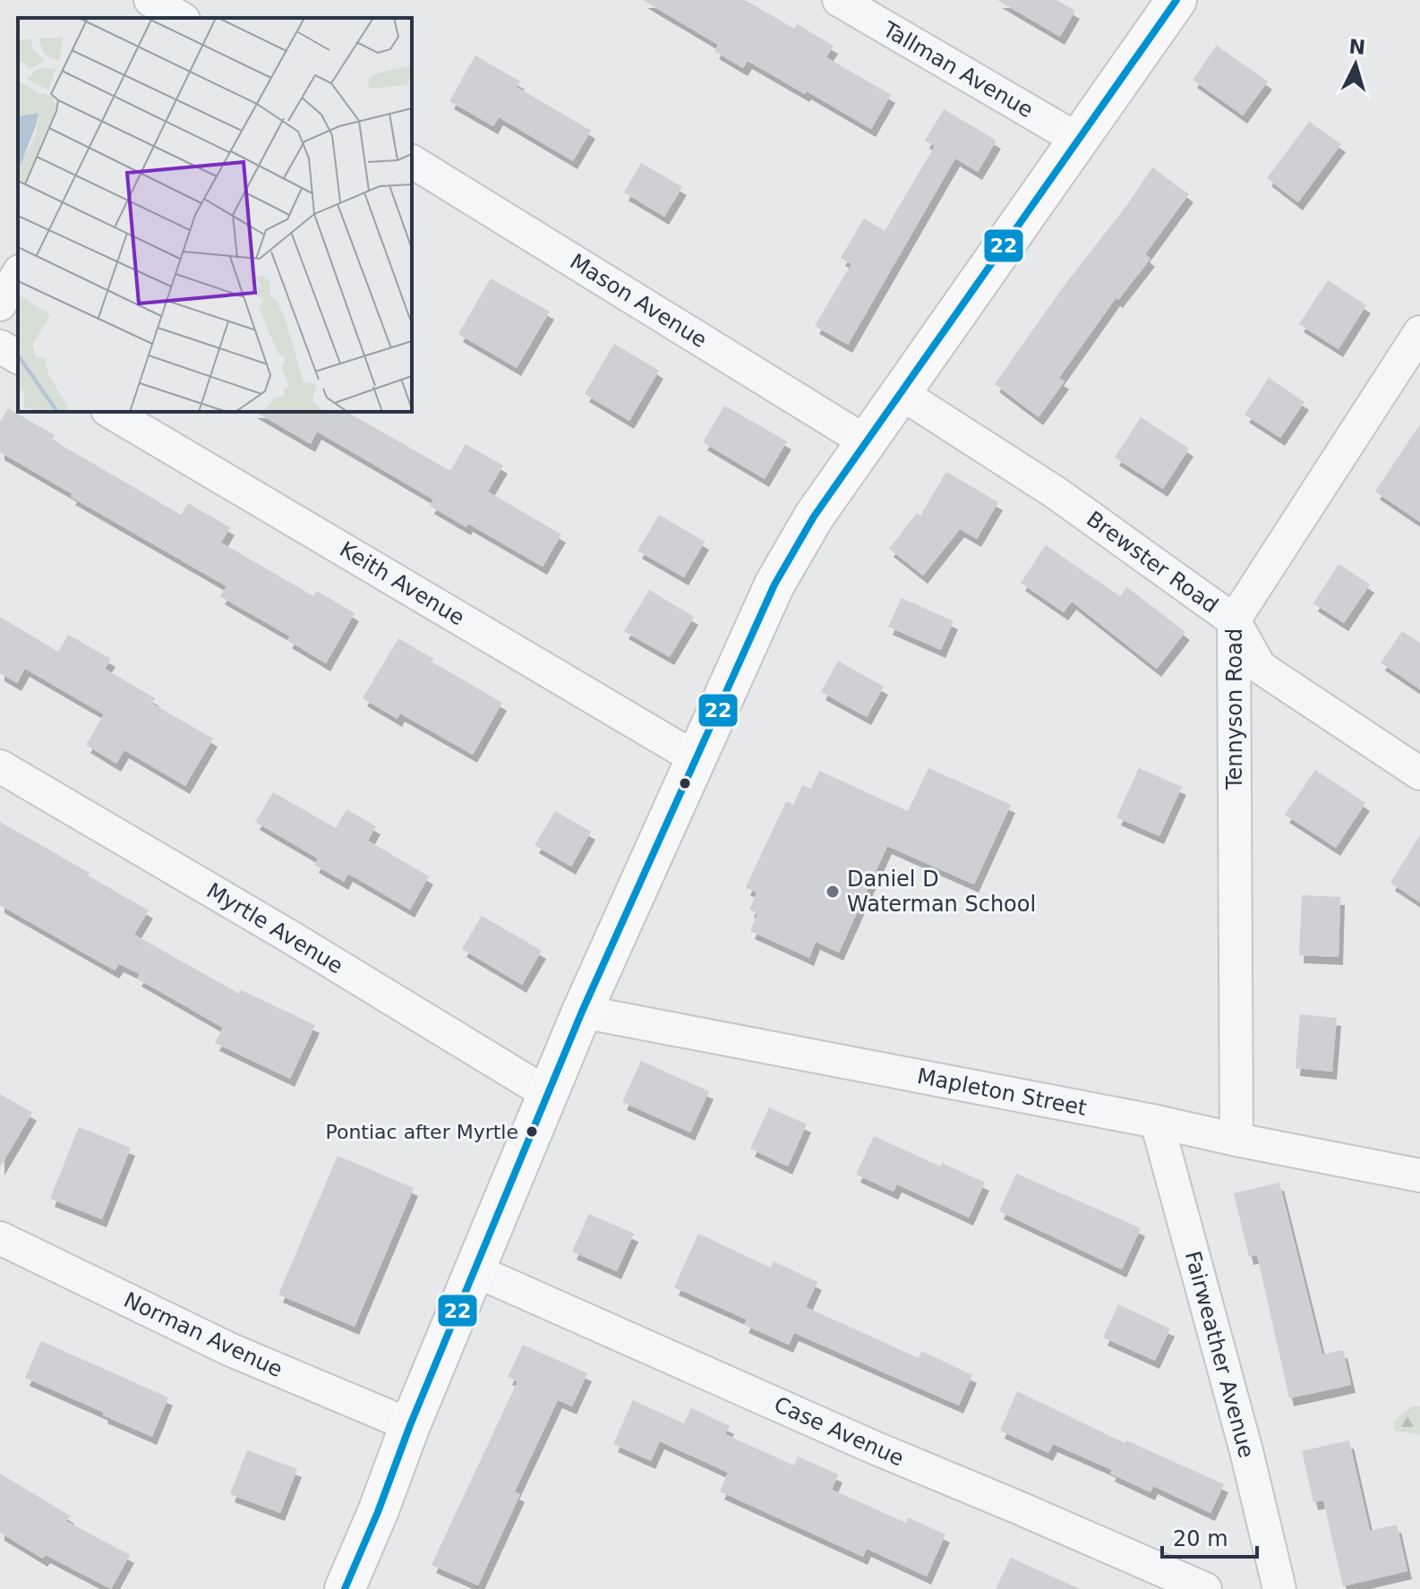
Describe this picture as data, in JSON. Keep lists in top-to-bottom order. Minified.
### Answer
{"streets":{"street":["Tallman Avenue","Mason Avenue","Brewster Road","Keith Avenue","Tennyson Road","Myrtle Avenue","Mapleton Street","Norman Avenue","Fairweather Avenue","Case Avenue"]},"crossings":[["Brewster Road","Tennyson Road"],["Tennyson Road","Mapleton Street"],["Mapleton Street","Fairweather Avenue"]],"places":["Daniel D Waterman School","Pontiac after Myrtle"],"lines":["transit line 22"],"scale_bar":"20 m","north":"top"}
